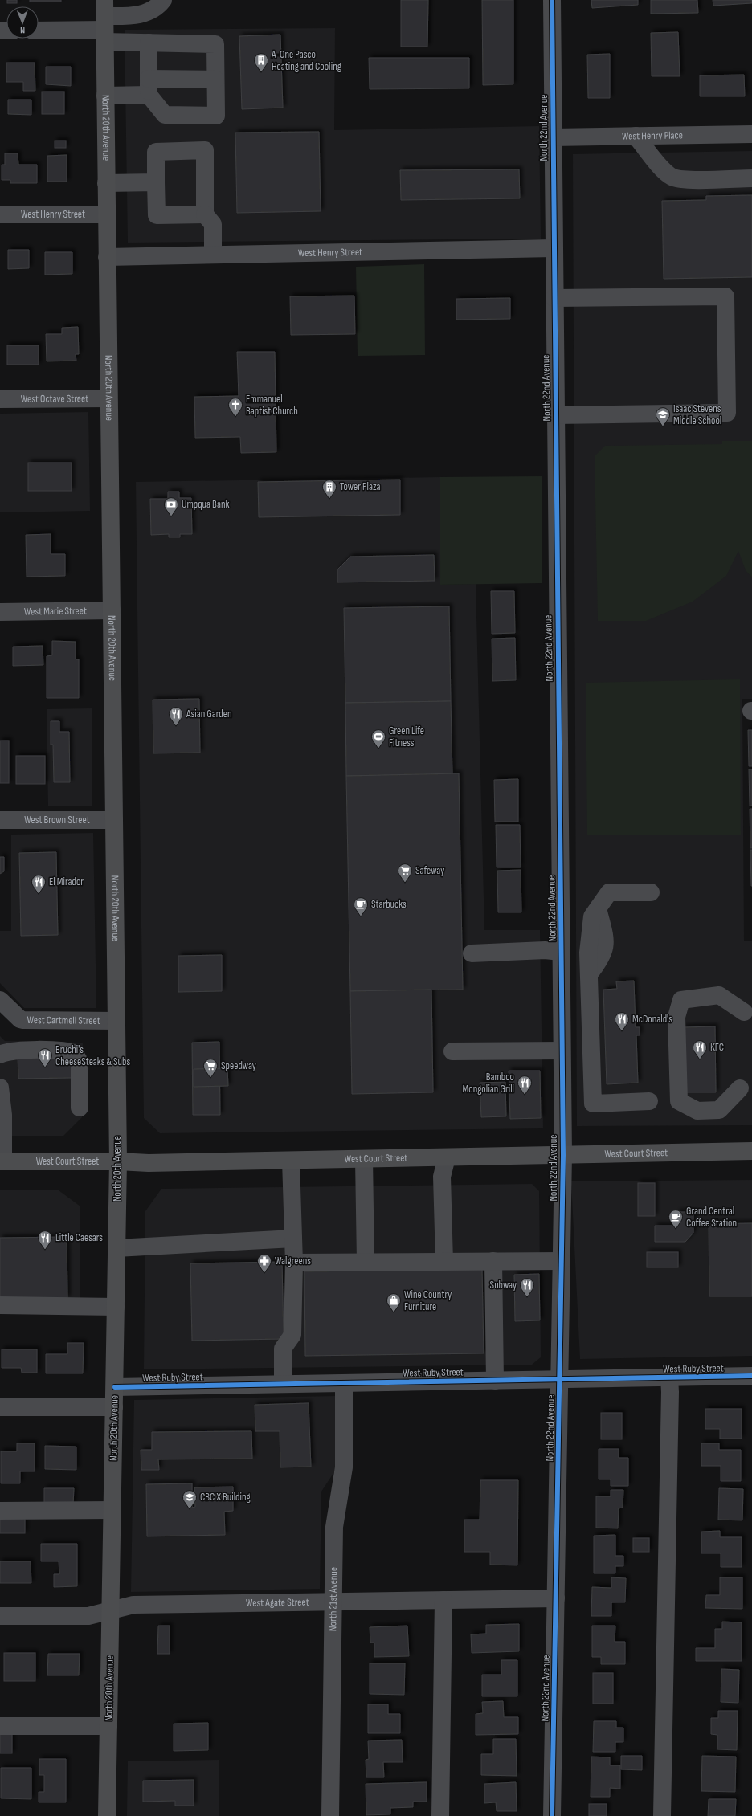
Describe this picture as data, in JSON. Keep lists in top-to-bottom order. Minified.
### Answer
{"streets":{"main road":["North 20th Avenue","West Court Street"],"street":["North 22nd Avenue","West Henry Place","West Henry Street","West Octave Street","West Marie Street","West Brown Street","West Cartmell Street","West Ruby Street","North 21st Avenue","West Agate Street"]},"crossings":[["North 20th Avenue","West Henry Street"],["North 20th Avenue","West Octave Street"],["North 20th Avenue","West Marie Street"],["North 20th Avenue","West Brown Street"],["North 20th Avenue","West Cartmell Street"],["North 20th Avenue","West Court Street"],["North 20th Avenue","West Ruby Street"],["North 20th Avenue","West Agate Street"],["North 22nd Avenue","West Henry Place"],["North 22nd Avenue","West Henry Street"],["North 22nd Avenue","West Court Street"],["North 22nd Avenue","West Ruby Street"],["North 22nd Avenue","West Agate Street"],["West Ruby Street","North 21st Avenue"],["North 21st Avenue","West Agate Street"]],"places":{"building":["A-One Pasco Heating and Cooling","Tower Plaza"],"church":["Emmanuel Baptist Church"],"school or university":["Isaac Stevens Middle School","CBC X Building"],"bank":["Umpqua Bank"],"restaurant":["Asian Garden","El Mirador","McDonald's","KFC","Bruchi's CheeseSteaks & Subs","Bamboo Mongolian Grill","Little Caesars","Subway"],"sports":["Green Life Fitness"],"supermarket":["Safeway","Speedway"],"cafe":["Starbucks","Grand Central Coffee Station"],"pharmacy":["Walgreens"],"shop":["Wine Country Furniture"]},"north":"bottom"}
